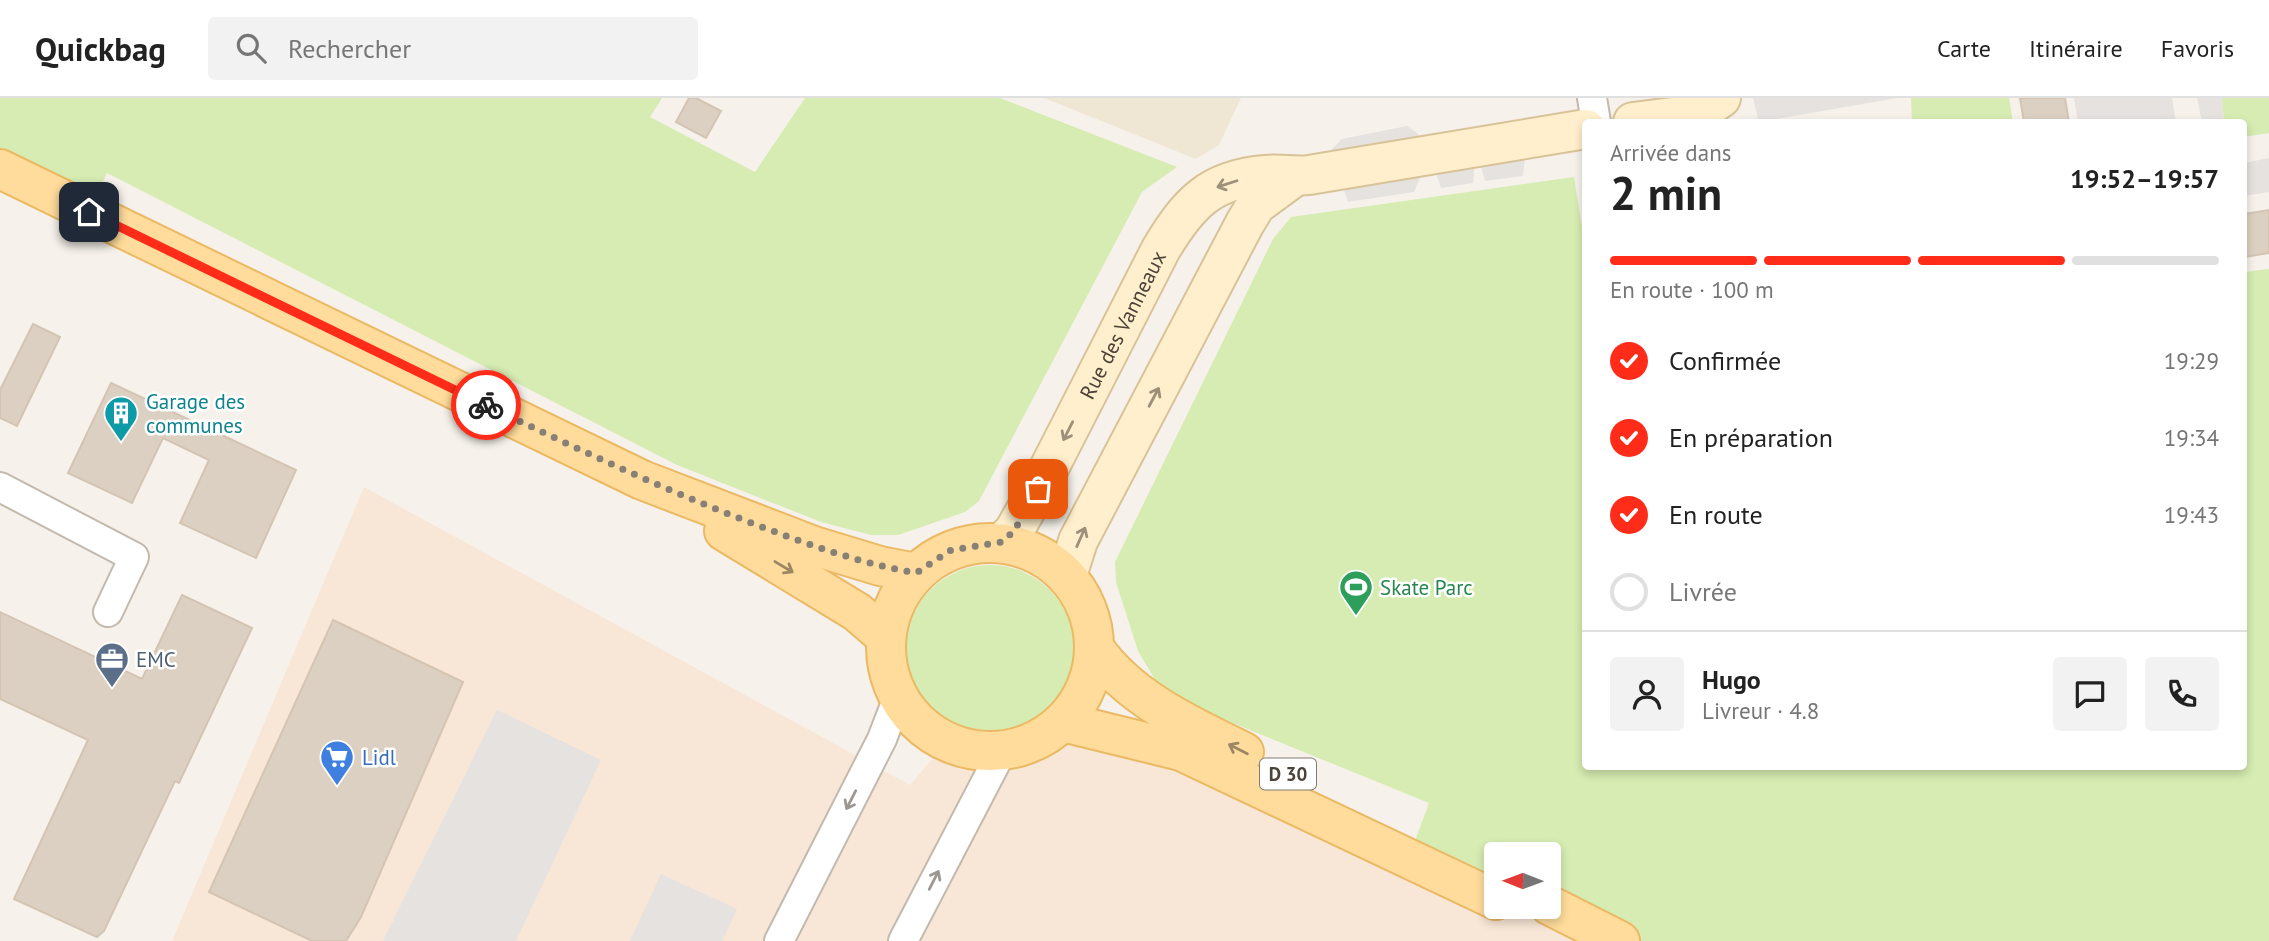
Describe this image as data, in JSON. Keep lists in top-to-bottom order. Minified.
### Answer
{"streets":{"main road":["D 30"],"street":["Rue des Vanneaux"]},"crossings":[["Rue des Vanneaux","D 30"]],"places":{"building":["Garage des communes"],"sports":["Skate Parc"],"office":["EMC"],"supermarket":["Lidl"]},"north":"left","page":{"header":"Quickbag","search":"Rechercher","nav":["Carte","Itinéraire","Favoris"],"heading":["2 min","Arrivée dans","19:52–19:57"],"panel":["Hugo","Livreur · 4.8"],"bar":"En route · 100 m","list":[["Confirmée","19:29"],["En préparation","19:34"],["En route","19:43"],"Livrée"]}}
